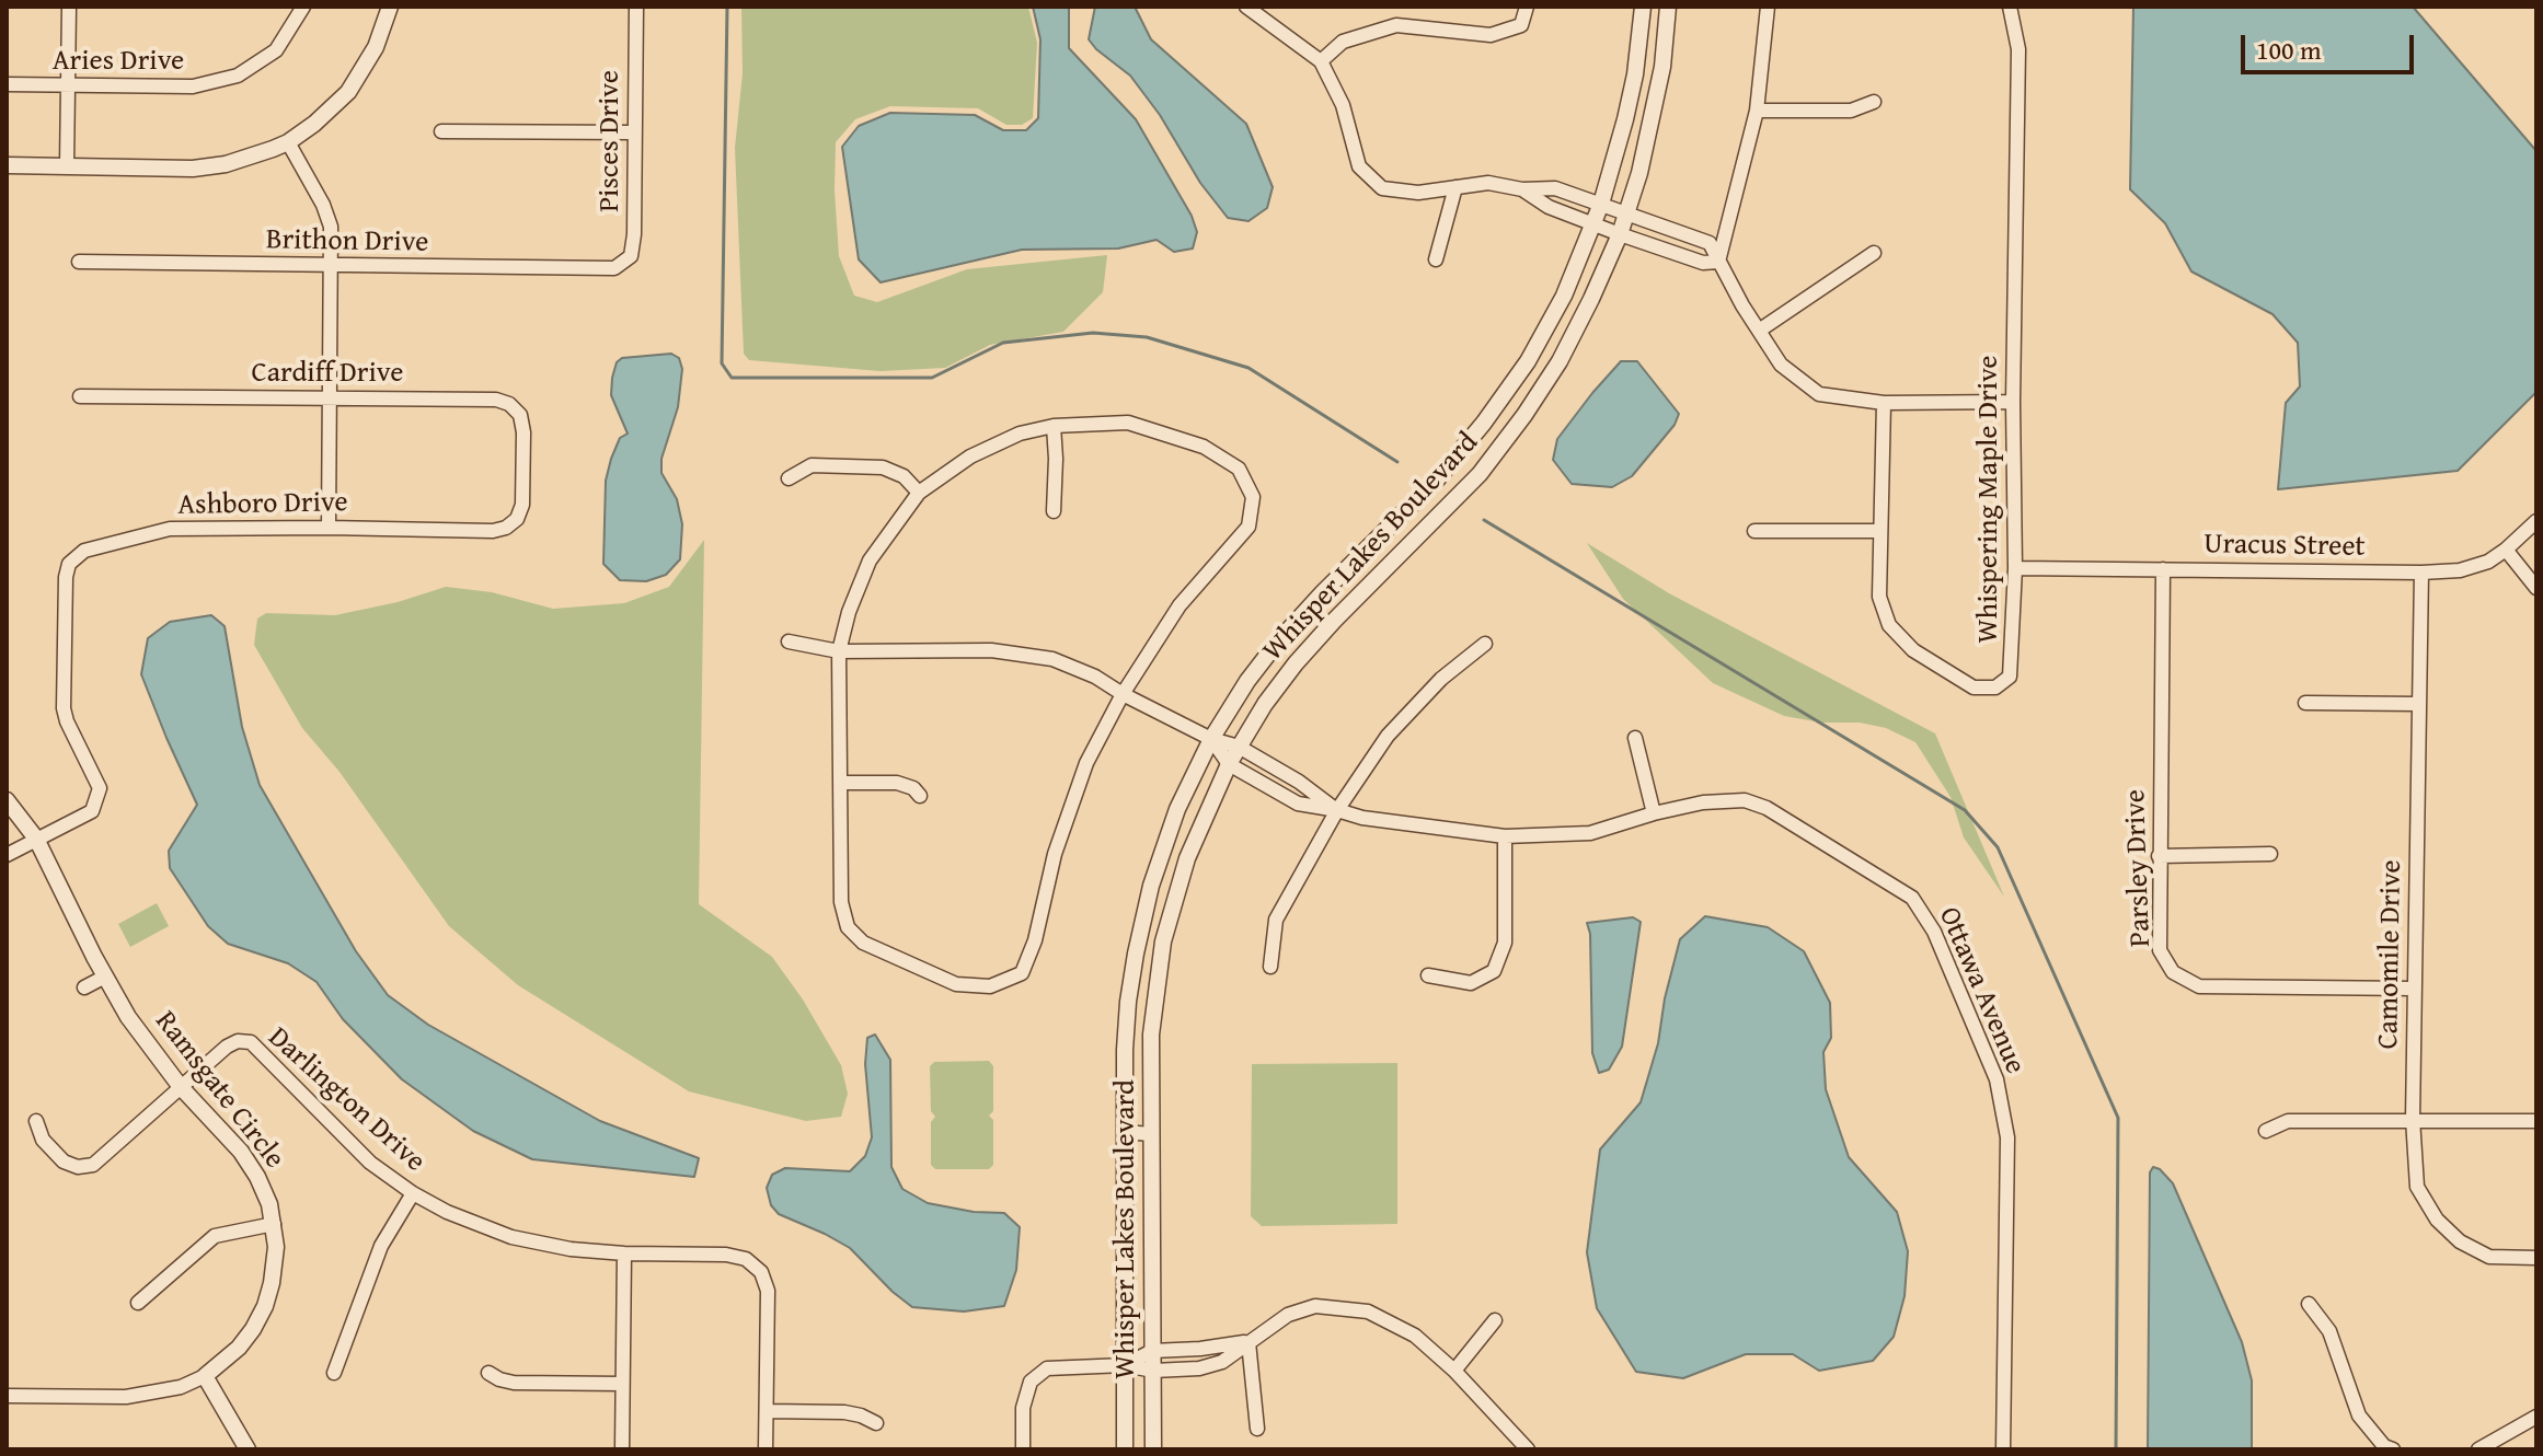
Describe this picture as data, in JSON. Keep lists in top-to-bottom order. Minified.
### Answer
{"streets":{"street":["Aries Drive","Pisces Drive","Brithon Drive","Cardiff Drive","Whispering Maple Drive","Ashboro Drive","Uracus Street","Whisper Lakes Boulevard","Parsley Drive","Camomile Drive","Ottawa Avenue","Ramsgate Circle","Darlington Drive"]},"crossings":[["Pisces Drive","Brithon Drive"],["Cardiff Drive","Ashboro Drive"],["Whispering Maple Drive","Uracus Street"],["Ashboro Drive","Ramsgate Circle"],["Uracus Street","Parsley Drive"],["Uracus Street","Camomile Drive"],["Whisper Lakes Boulevard","Ottawa Avenue"],["Parsley Drive","Camomile Drive"],["Ramsgate Circle","Darlington Drive"]],"scale_bar":"100 m"}
